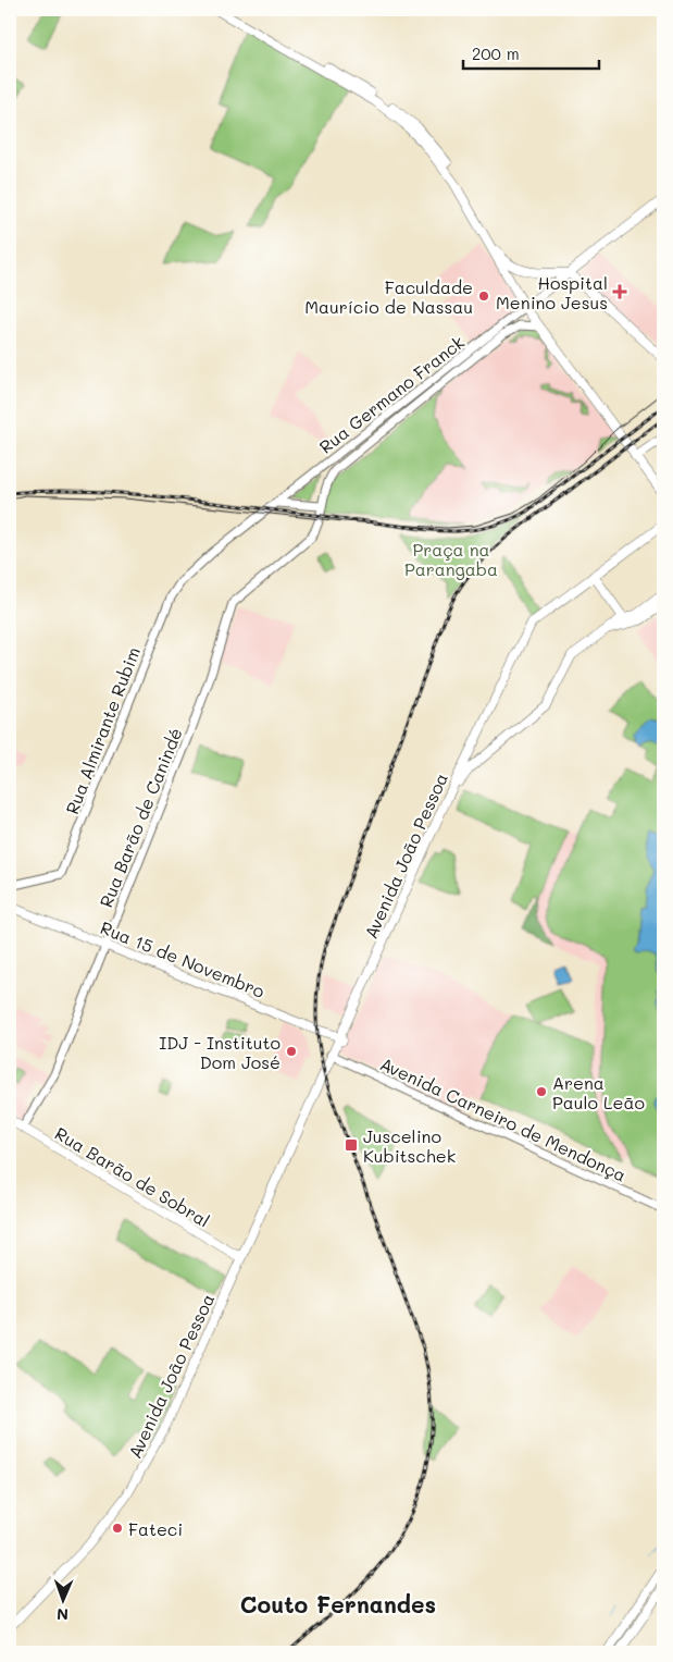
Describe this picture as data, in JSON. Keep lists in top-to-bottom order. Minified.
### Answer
{"streets":{"main road":["Rua Germano Franck","Rua Almirante Rubim","Rua Barão de Canindé","Avenida João Pessoa","Rua 15 de Novembro","Avenida Carneiro de Mendonça","Rua Barão de Sobral"]},"crossings":[["Rua Germano Franck","Rua Almirante Rubim"],["Rua Germano Franck","Rua Barão de Canindé"],["Rua Barão de Canindé","Rua 15 de Novembro"],["Rua Barão de Canindé","Rua Barão de Sobral"],["Avenida João Pessoa","Rua 15 de Novembro"],["Avenida João Pessoa","Avenida Carneiro de Mendonça"],["Avenida João Pessoa","Rua Barão de Sobral"]],"districts":["Couto Fernandes"],"parks":["Praça na Parangaba"],"places":{"health":["Hospital Menino Jesus"],"other":["Faculdade Maurício de Nassau","IDJ - Instituto Dom José","Arena Paulo Leão","Fateci"],"transit":["Juscelino Kubitschek"]},"scale_bar":"200 m","north":"bottom"}
